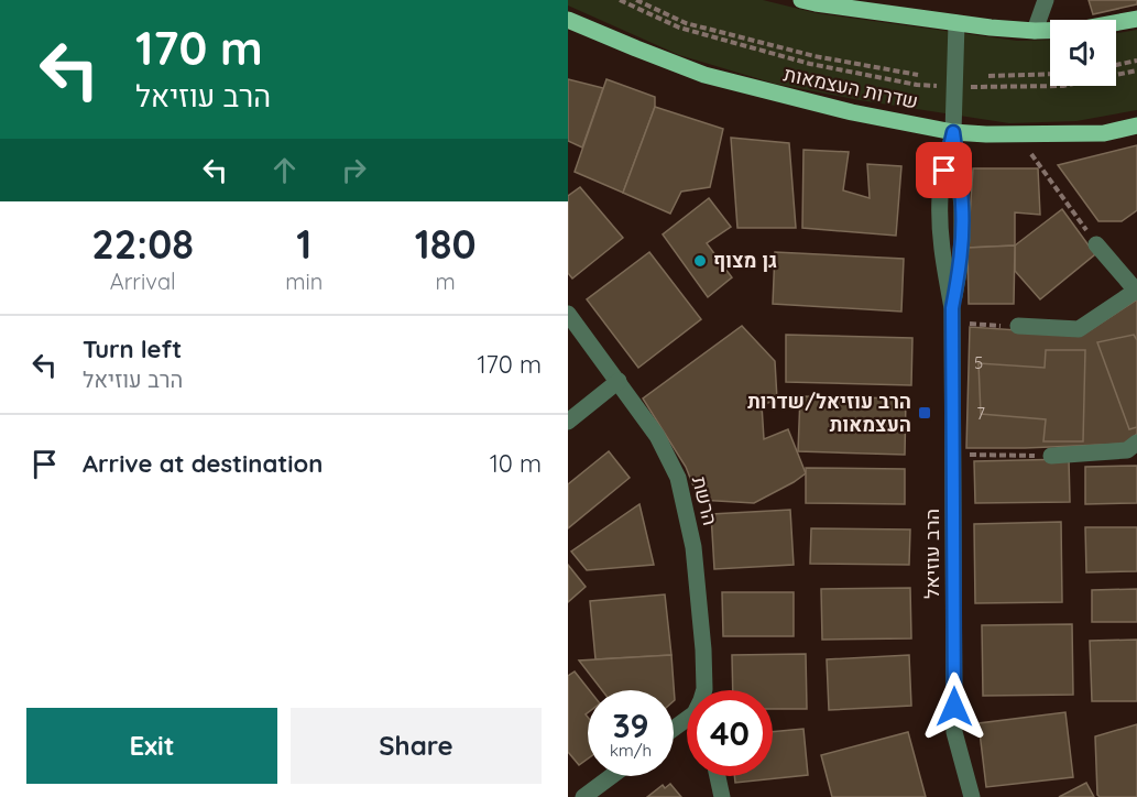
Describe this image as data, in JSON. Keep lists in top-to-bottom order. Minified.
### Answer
{"streets":{"main road":["שדרות העצמאות"],"street":["הרשת","הרב עוזיאל"]},"crossings":[["שדרות העצמאות","הרב עוזיאל"]],"places":{"other":["גן מצוף"],"transit":["הרב עוזיאל/שדרות העצמאות"]},"house_numbers":["5","7"],"page":{"turn":["170 m","הרב עוזיאל"],"eta":["22:08","Arrival","1","min","180","m"],"list":[{"name":"Turn left","note":"הרב עוזיאל","value":"170 m"},{"name":"Arrive at destination","value":"10 m"}],"speed":"39 km/h","limit":"40","buttons":["Exit","Share"]}}
